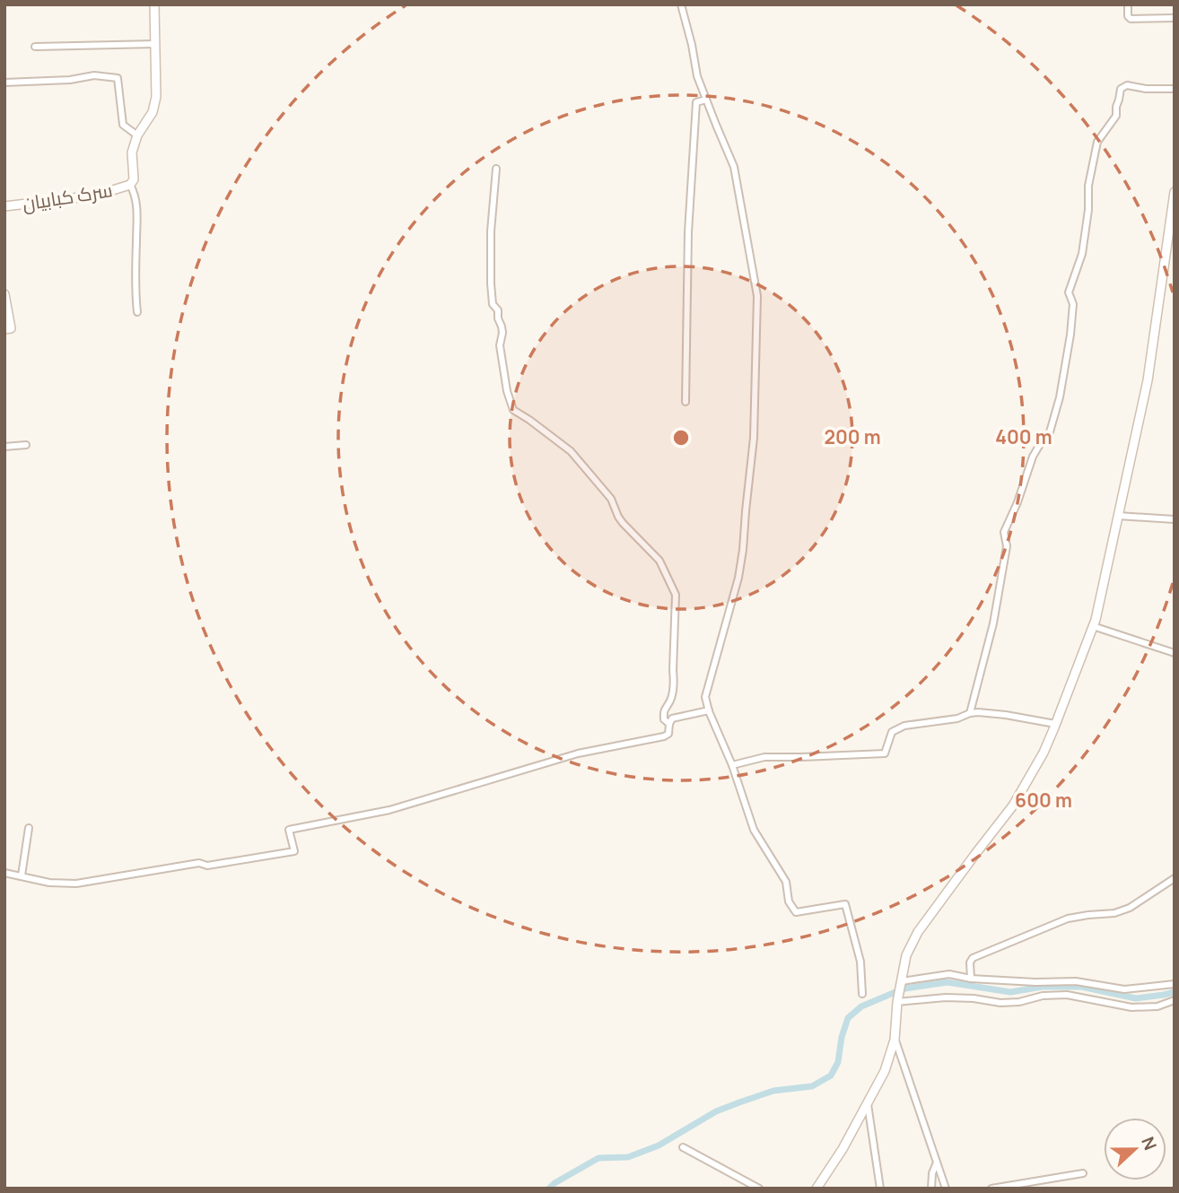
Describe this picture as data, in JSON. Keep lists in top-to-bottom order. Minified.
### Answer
{"streets":{"street":["سرک کبابیان"]},"north":"right","rings":["200 m","400 m","600 m"]}
